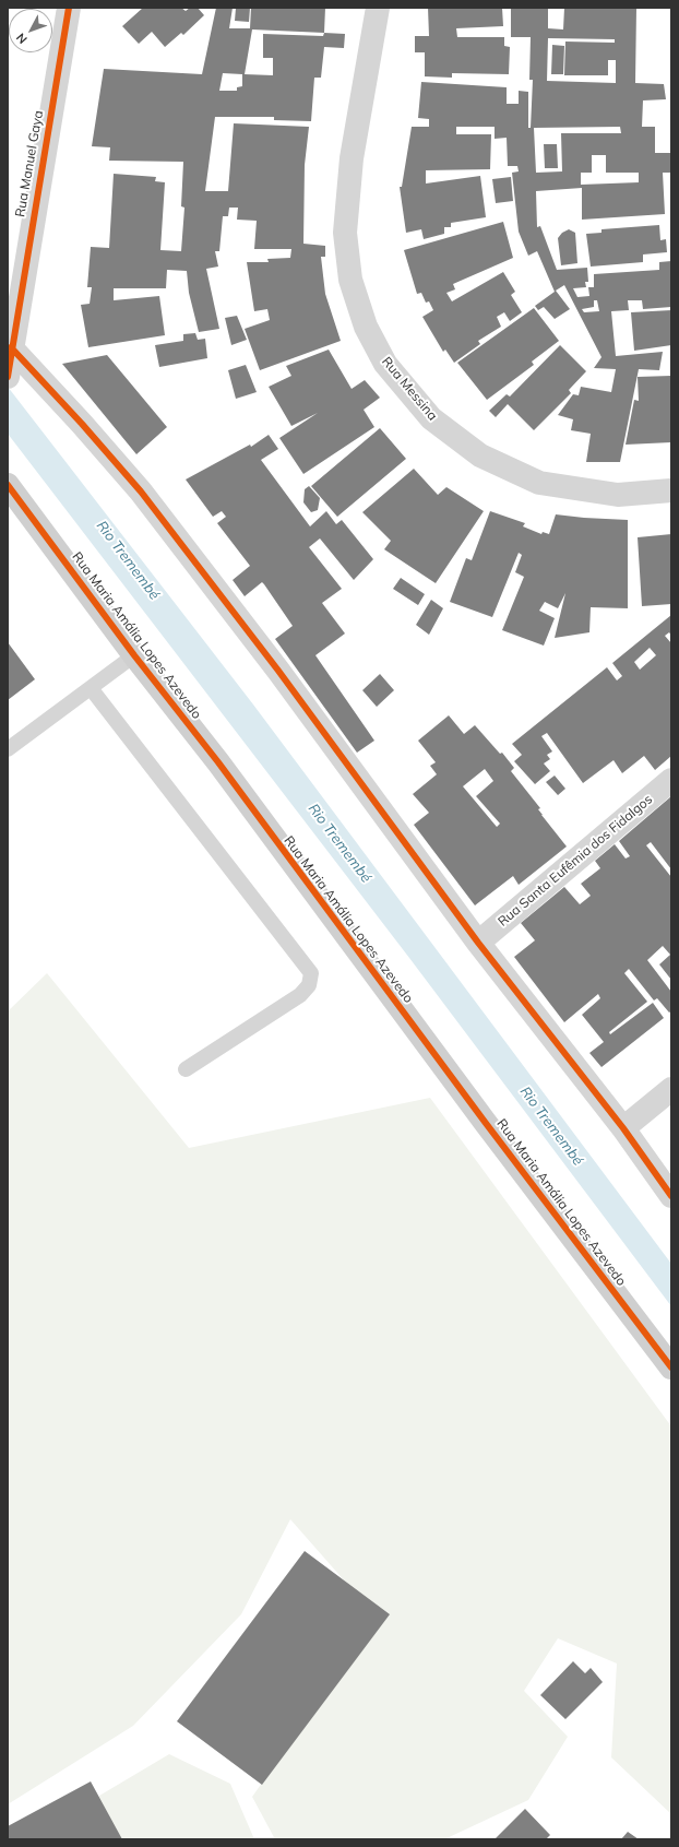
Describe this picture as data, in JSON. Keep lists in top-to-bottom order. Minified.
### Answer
{"streets":{"main road":["Rua Maria Amália Lopes Azevedo"],"street":["Rua Manuel Gaya","Rua Messina","Rua Santa Eufêmia dos Fidalgos"]},"water":["Rio Tremembé"],"north":"bottom left"}
